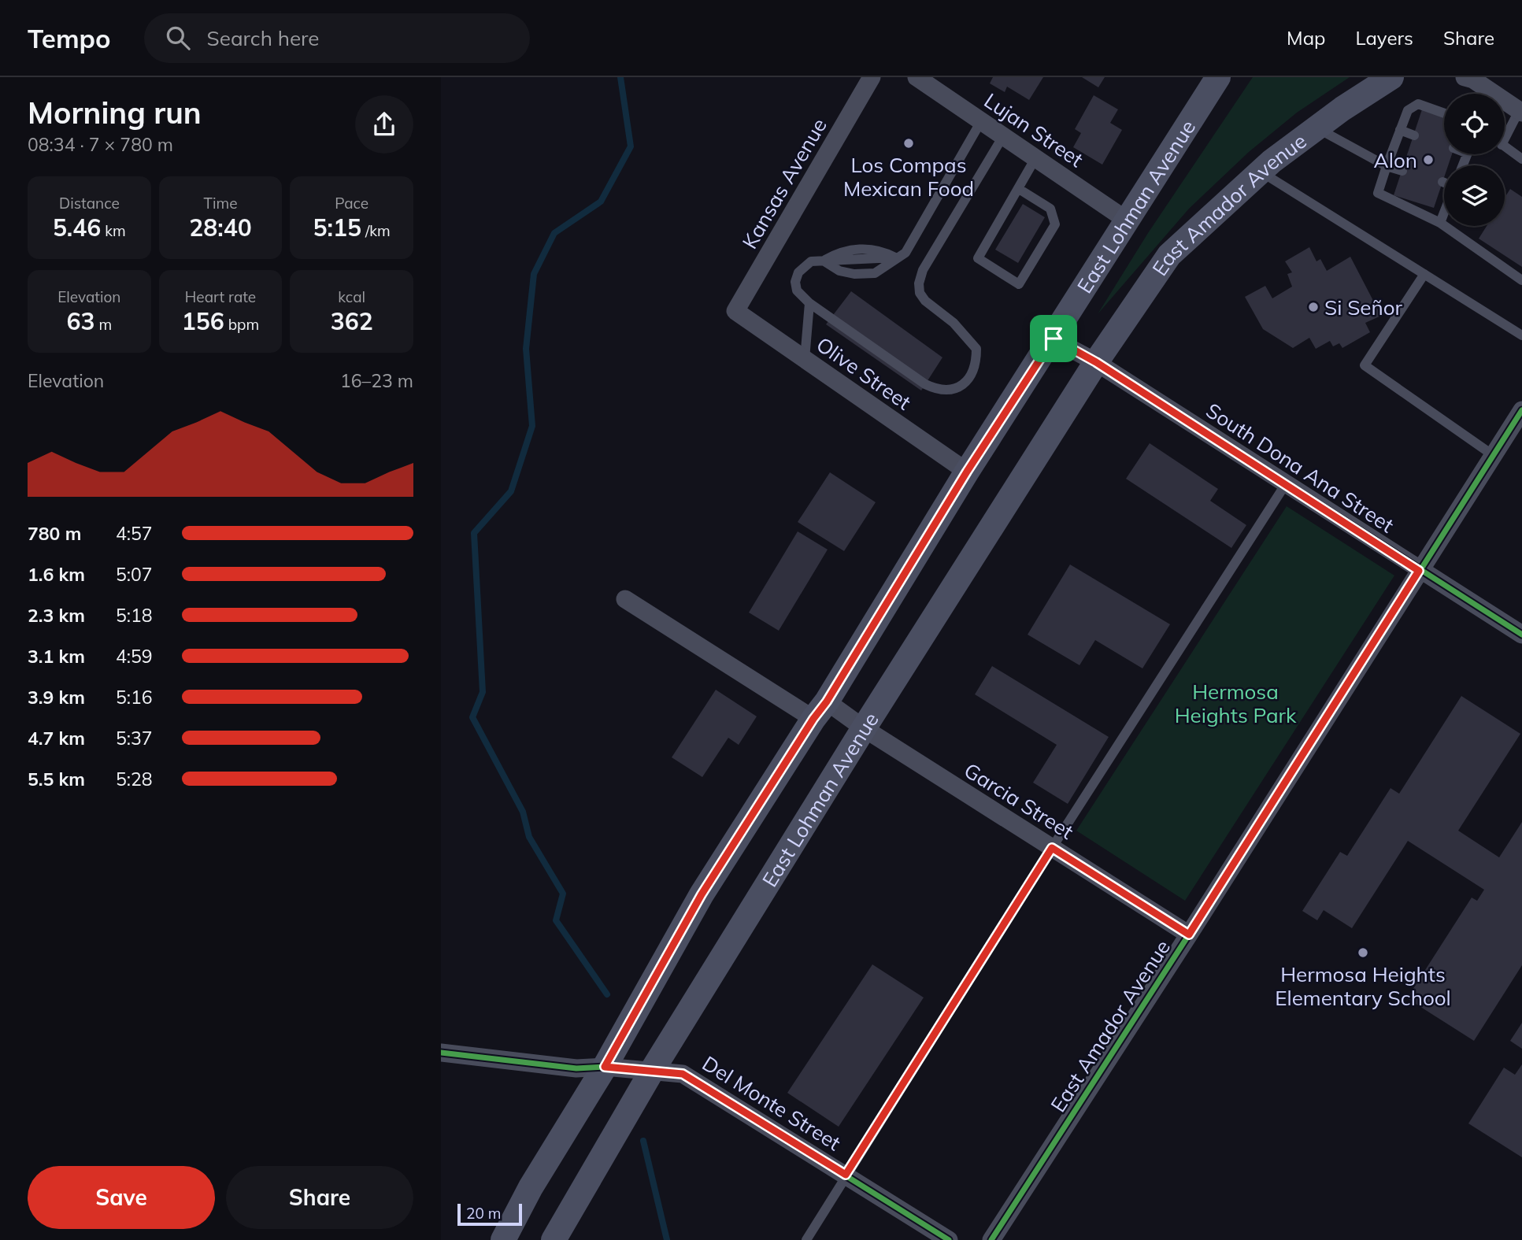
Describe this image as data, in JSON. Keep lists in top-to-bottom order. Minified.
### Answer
{"streets":{"main road":["East Lohman Avenue","East Amador Avenue"],"street":["Lujan Street","Kansas Avenue","Olive Street","South Dona Ana Street","Garcia Street","Del Monte Street"]},"crossings":[["Lujan Street","East Lohman Avenue"],["Kansas Avenue","Olive Street"],["East Lohman Avenue","East Amador Avenue"],["East Lohman Avenue","Olive Street"],["East Lohman Avenue","South Dona Ana Street"],["East Lohman Avenue","Garcia Street"],["East Lohman Avenue","Del Monte Street"],["East Amador Avenue","South Dona Ana Street"],["East Amador Avenue","Garcia Street"]],"parks":["Hermosa Heights Park"],"places":["Los Compas Mexican Food","Alon","Si Señor","Hermosa Heights Elementary School"],"scale_bar":"20 m","page":{"header":"Tempo","search":"Search here","nav":["Map","Layers","Share"],"heading":["Morning run","08:34 · 7 × 780 m"],"stats":[["Distance","5.46 km"],["Time","28:40"],["Pace","5:15 /km"],["Elevation","63 m"],["Heart rate","156 bpm"],["kcal","362"]],"chart":["Elevation","16–23 m"],"list":[{"name":"780 m","note":"4:57"},{"name":"1.6 km","note":"5:07"},{"name":"2.3 km","note":"5:18"},{"name":"3.1 km","note":"4:59"},{"name":"3.9 km","note":"5:16"},{"name":"4.7 km","note":"5:37"},{"name":"5.5 km","note":"5:28"}],"buttons":["Save","Share"],"scale":"20 m"}}
